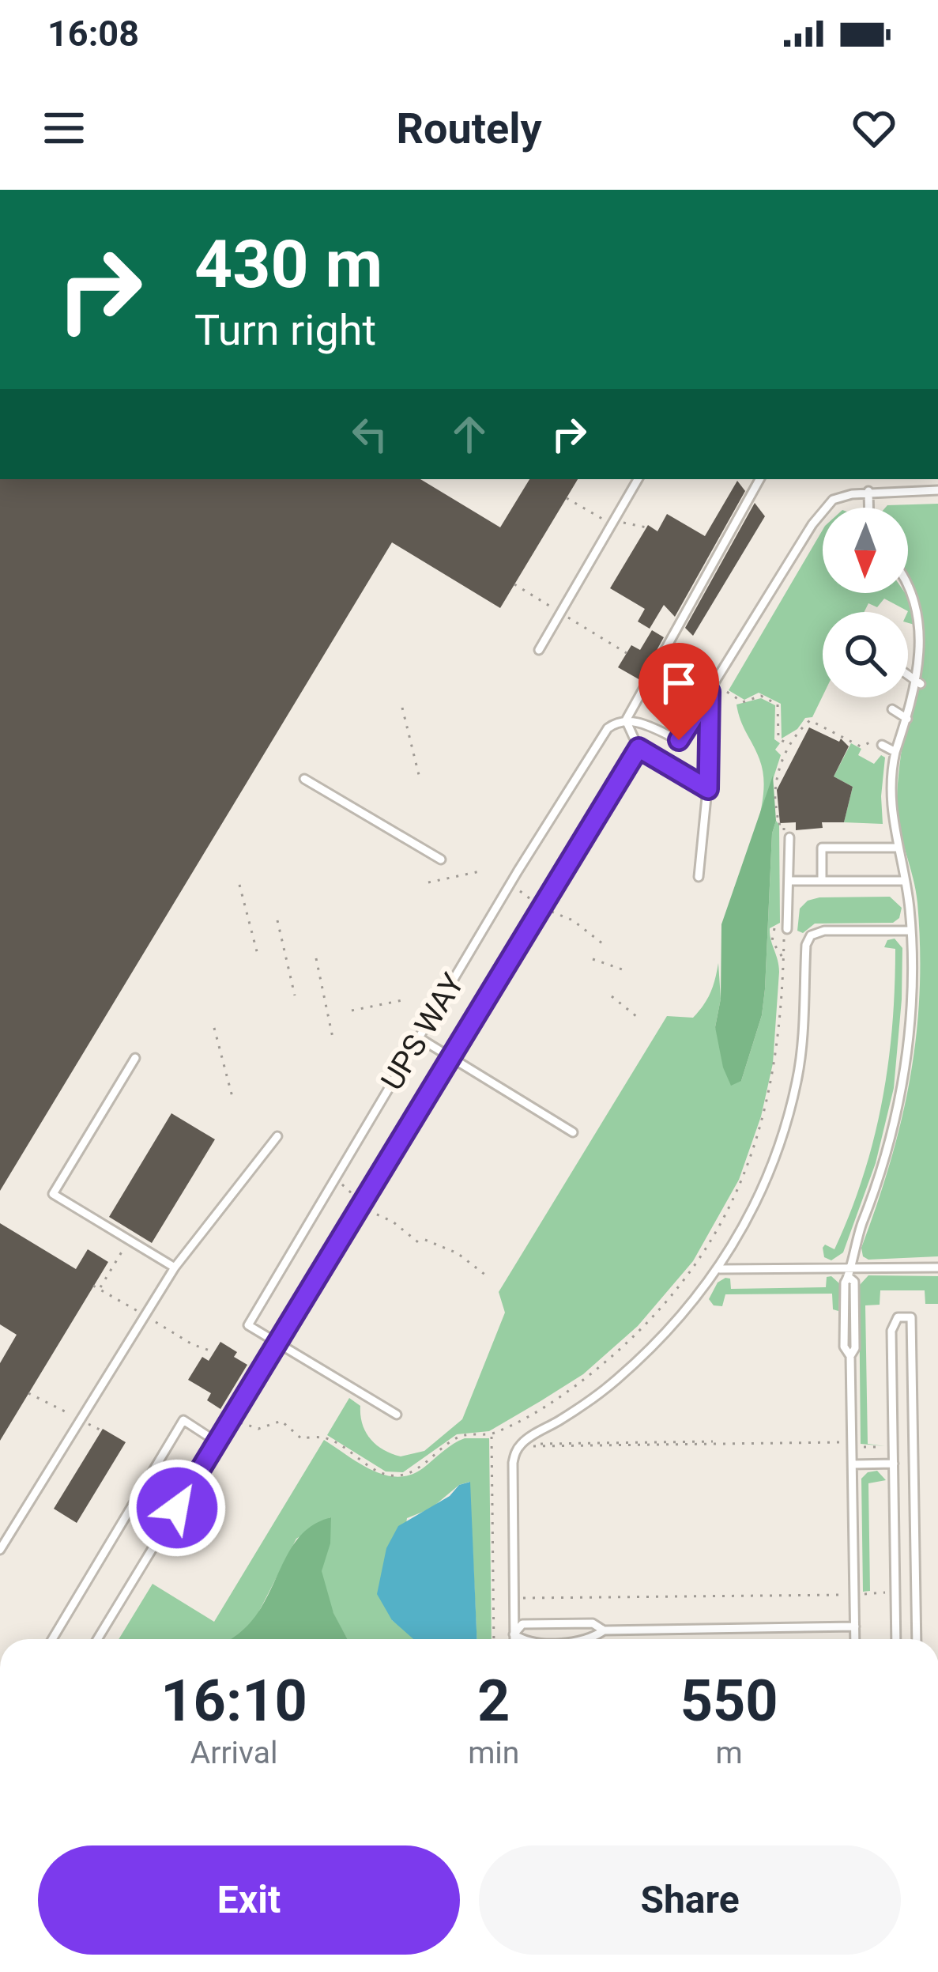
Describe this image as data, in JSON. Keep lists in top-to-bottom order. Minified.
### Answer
{"streets":{"lane":["UPS WAY"]},"north":"bottom","page":{"status":"16:08","header":"Routely","turn":["430 m","Turn right"],"eta":["16:10","Arrival","2","min","550","m"],"buttons":["Exit","Share"]}}
